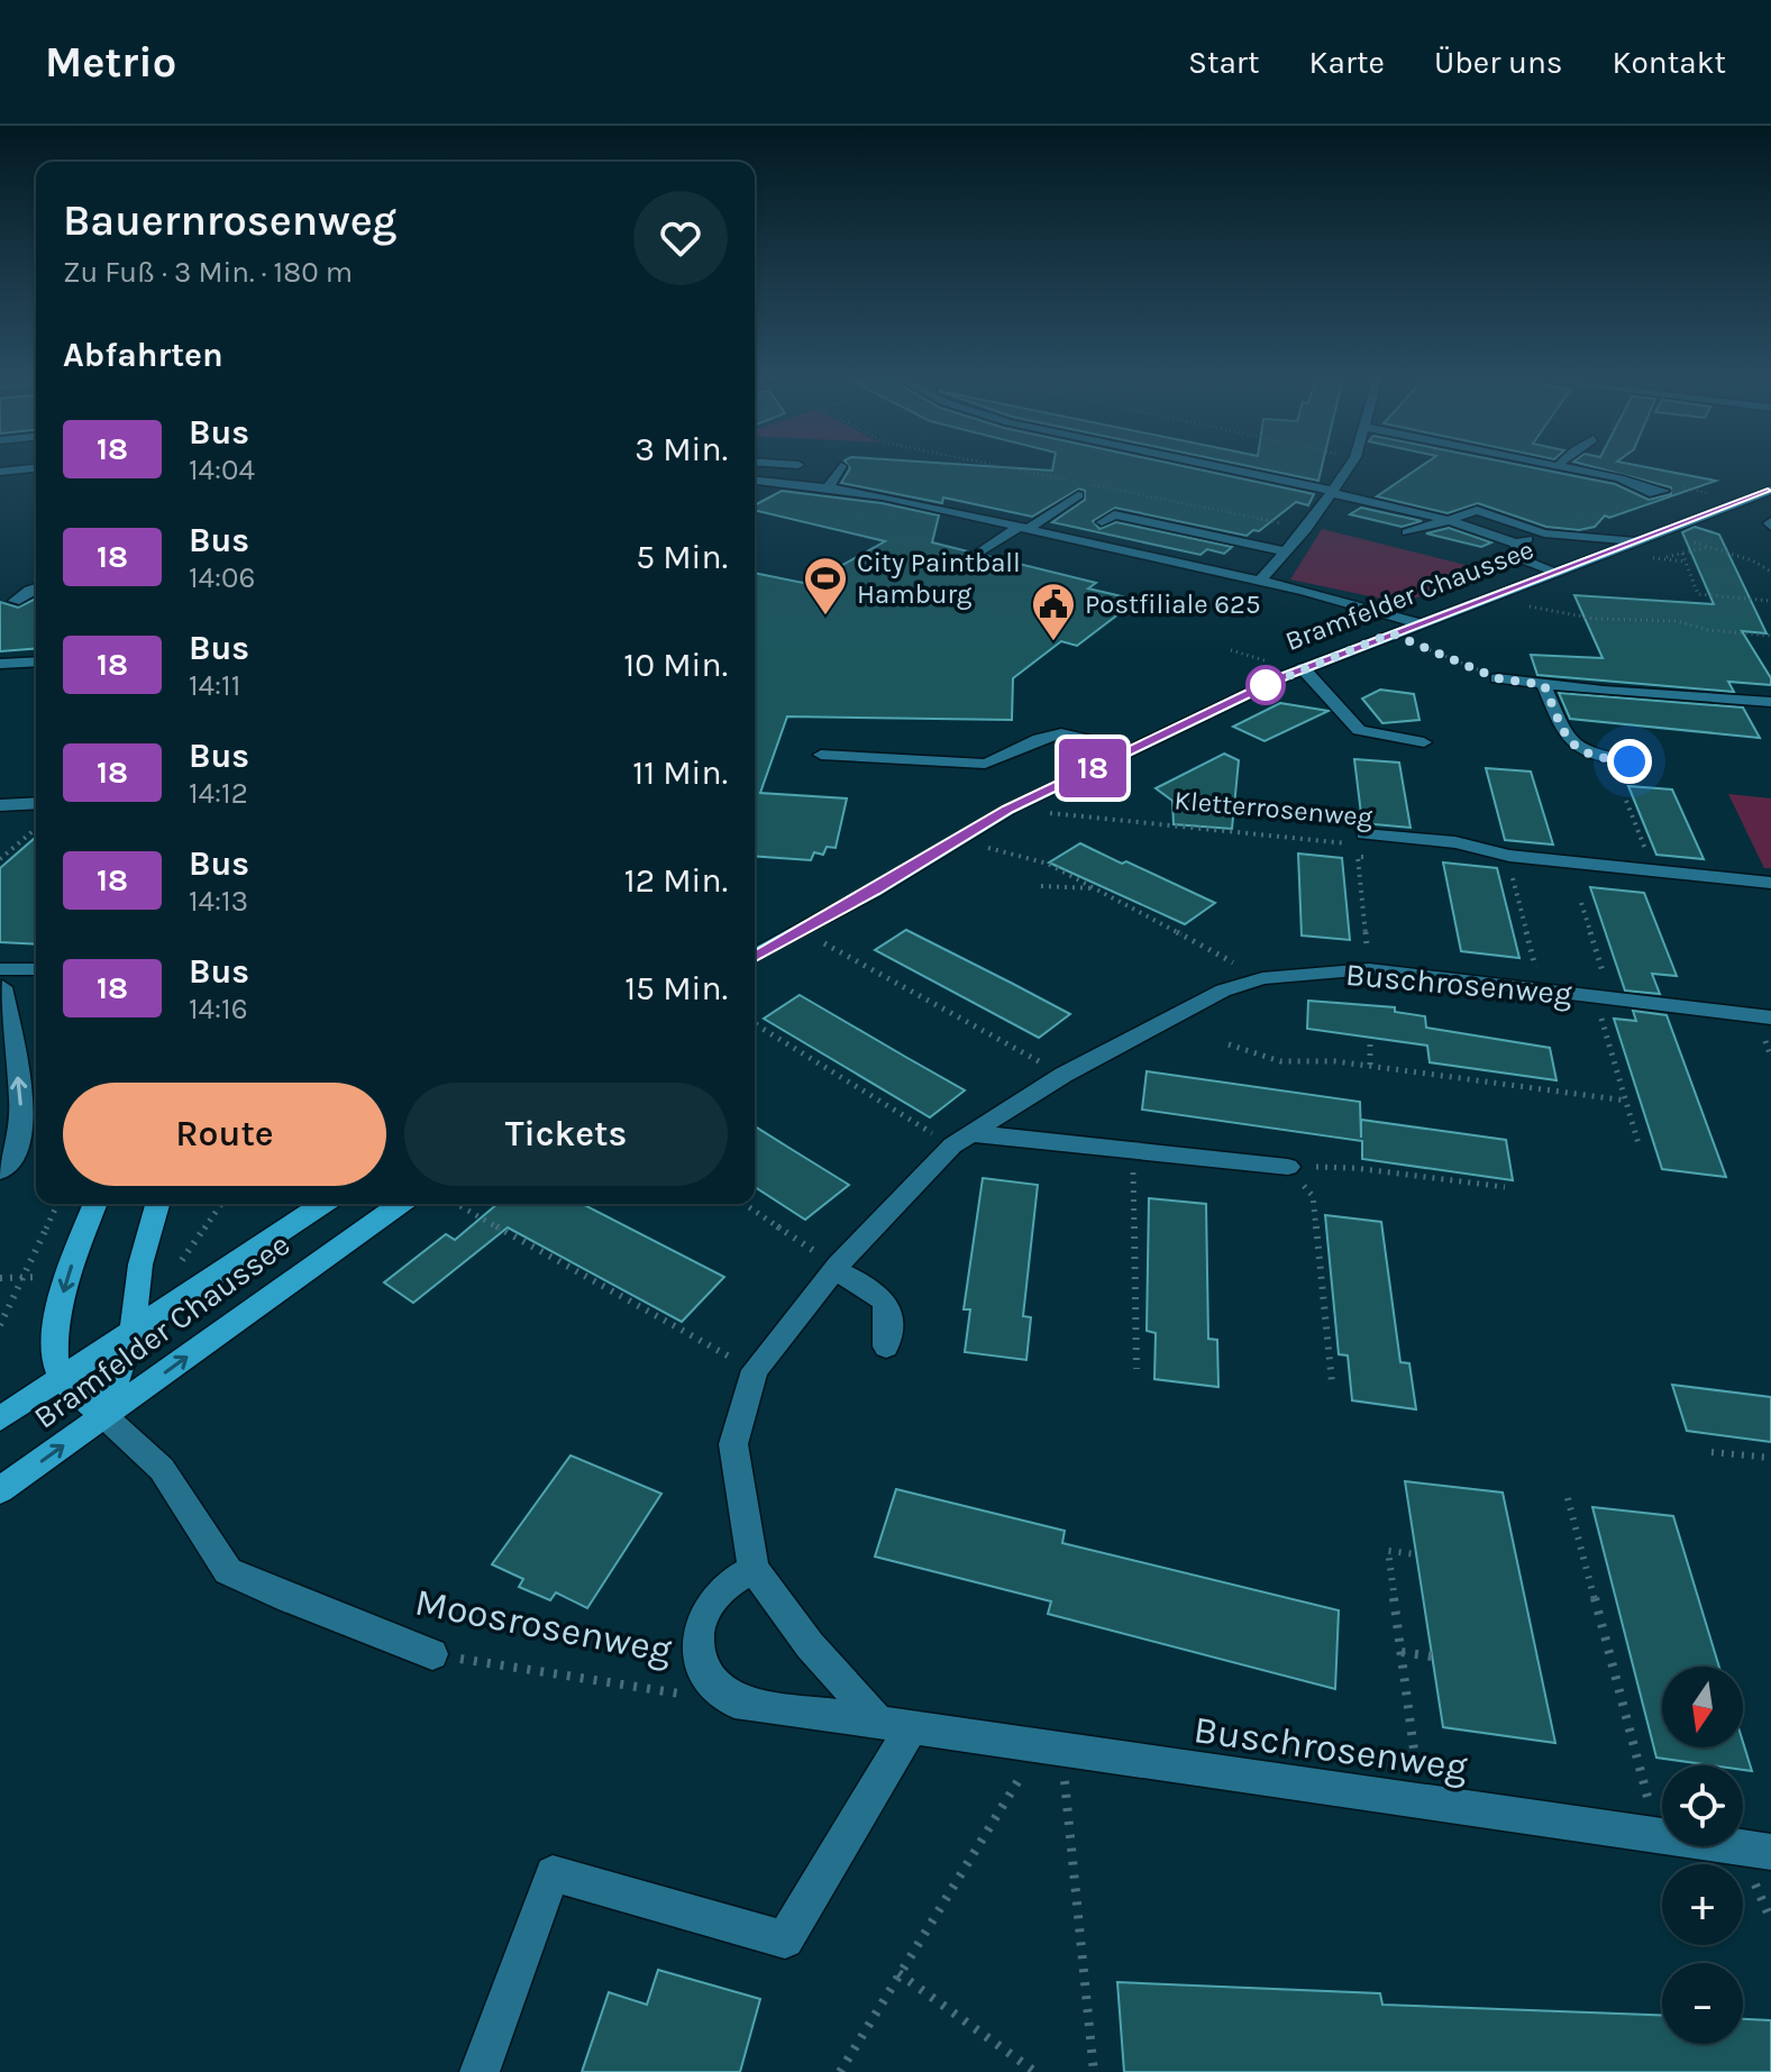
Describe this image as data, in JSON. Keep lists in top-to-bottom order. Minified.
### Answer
{"streets":{"main road":["Bramfelder Chaussee"],"street":["Buschrosenweg","Moosrosenweg"],"path":["Kletterrosenweg"]},"crossings":[["Bramfelder Chaussee","Kletterrosenweg"],["Bramfelder Chaussee","Moosrosenweg"],["Buschrosenweg","Moosrosenweg"]],"places":{"sports":["City Paintball Hamburg"],"public building":["Postfiliale 625"]},"lines":["bus line 18"],"north":"bottom","page":{"header":"Metrio","nav":["Start","Karte","Über uns","Kontakt"],"on_map":"18","heading":[["Bauernrosenweg","Zu Fuß · 3 Min. · 180 m"],"Abfahrten"],"list":[{"mark":"18","name":"Bus","note":"14:04","value":"3 Min."},{"mark":"18","name":"Bus","note":"14:06","value":"5 Min."},{"mark":"18","name":"Bus","note":"14:11","value":"10 Min."},{"mark":"18","name":"Bus","note":"14:12","value":"11 Min."},{"mark":"18","name":"Bus","note":"14:13","value":"12 Min."},{"mark":"18","name":"Bus","note":"14:16","value":"15 Min."}],"buttons":["Route","Tickets"],"map_buttons":["+","−"]}}
